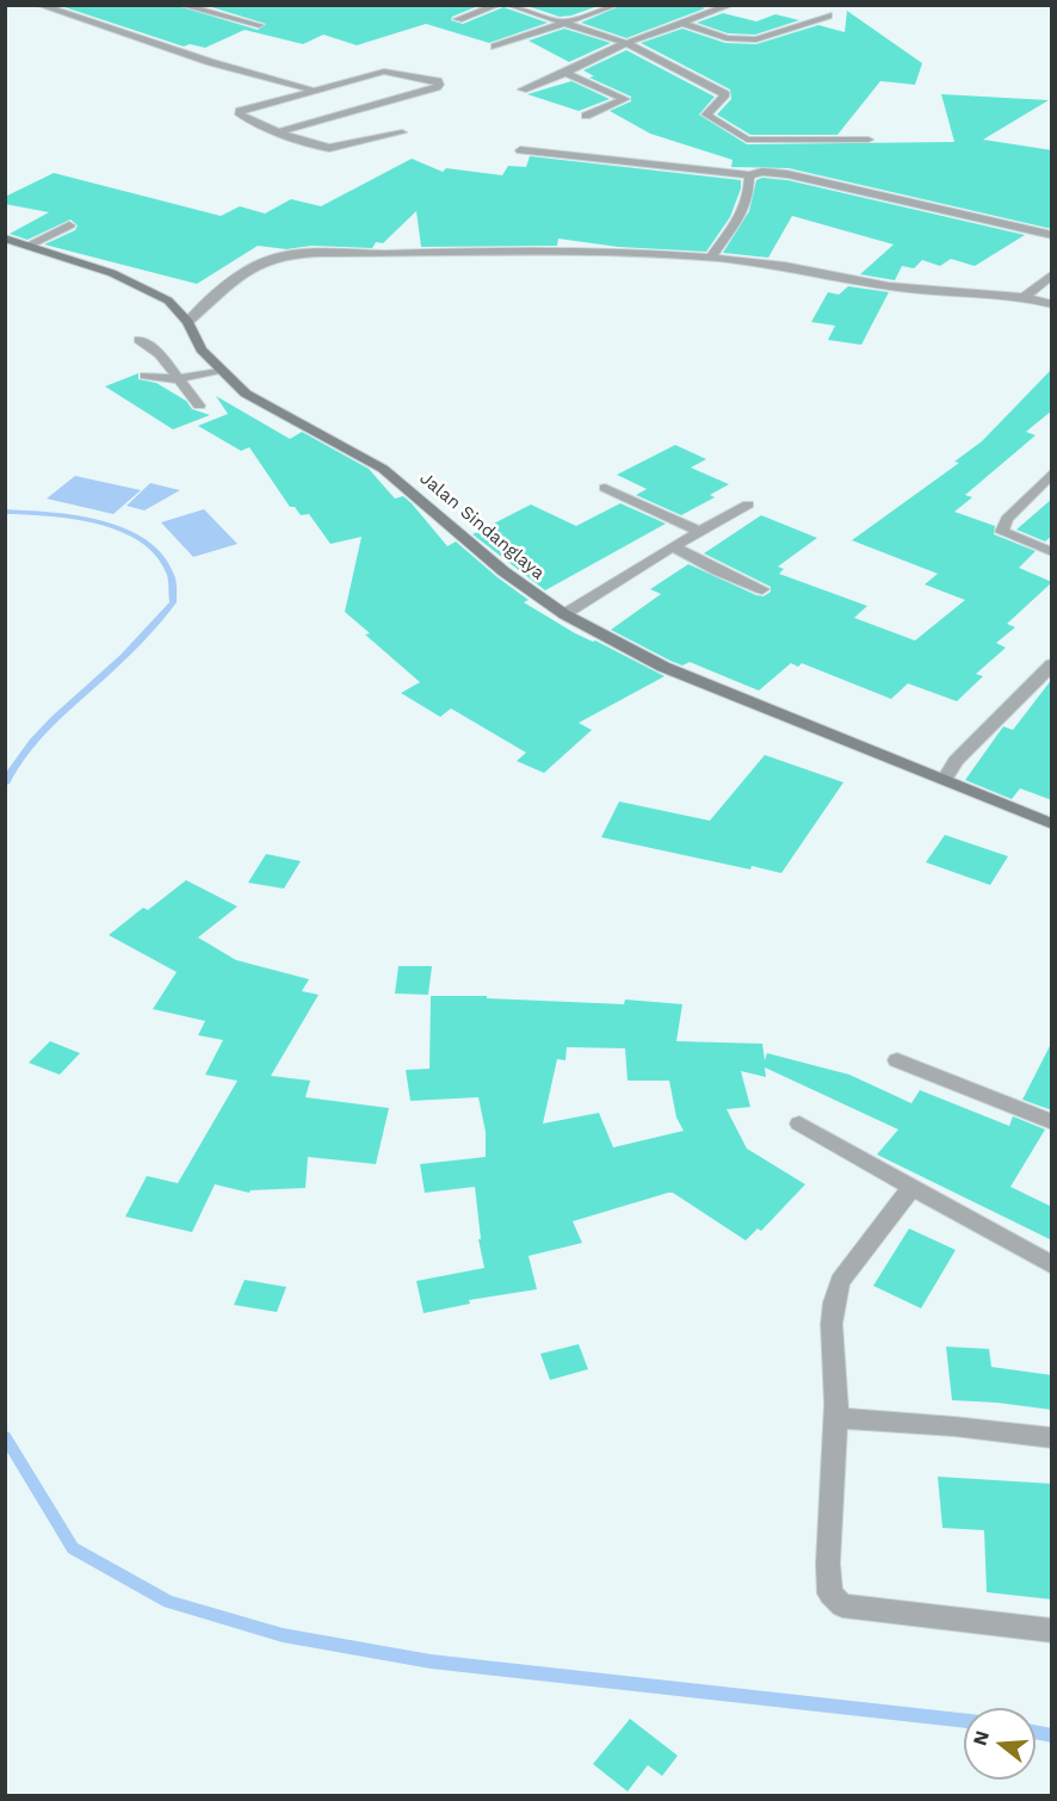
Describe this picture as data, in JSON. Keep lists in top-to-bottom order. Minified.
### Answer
{"streets":{"street":["Jalan Sindanglaya"]},"north":"left"}
